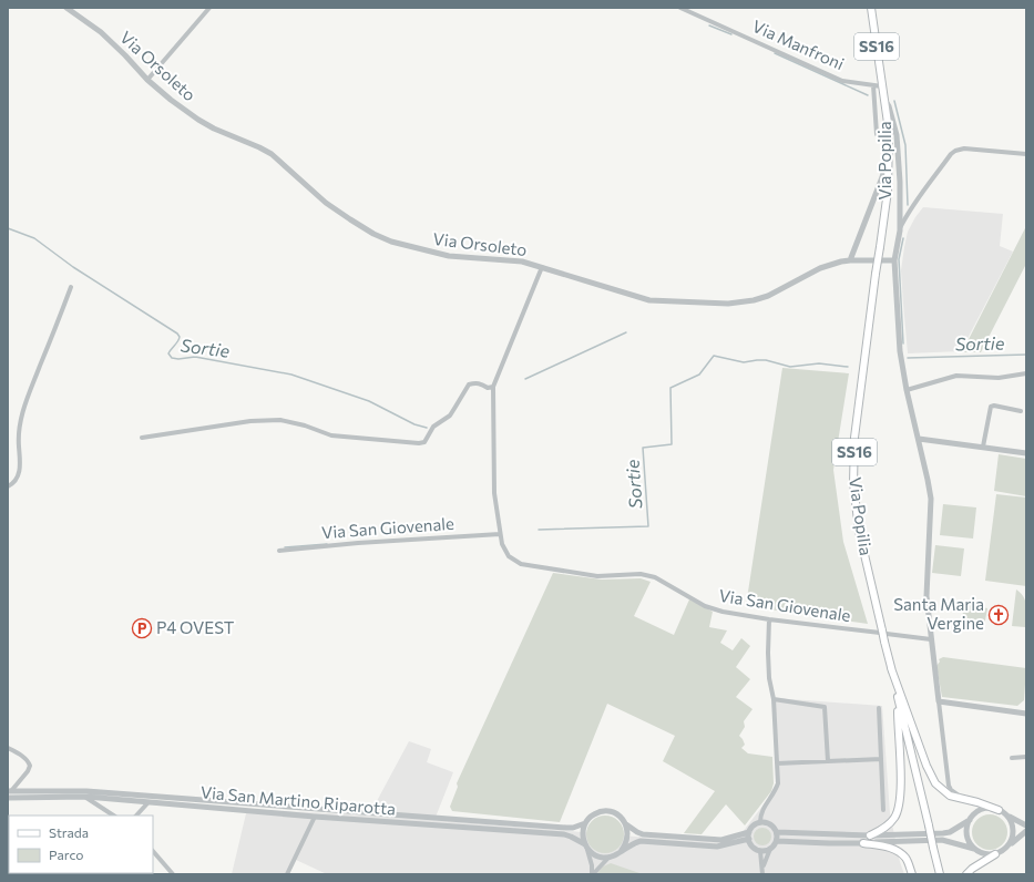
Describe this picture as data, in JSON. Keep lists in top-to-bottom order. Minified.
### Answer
{"streets":{"main road":["SS16","Via Popilia"],"street":["Via Manfroni","Via Orsoleto","Via San Giovenale","Via San Martino Riparotta"]},"crossings":[["Via Manfroni","Via Popilia"],["Via Orsoleto","Via Popilia"],["Via Orsoleto","Via San Giovenale"],["Via Popilia","Via San Giovenale"]],"water":["Sortie"],"places":{"church":["Santa Maria Vergine"],"parking":["P4 OVEST"]},"legend":["Strada","Parco"]}
